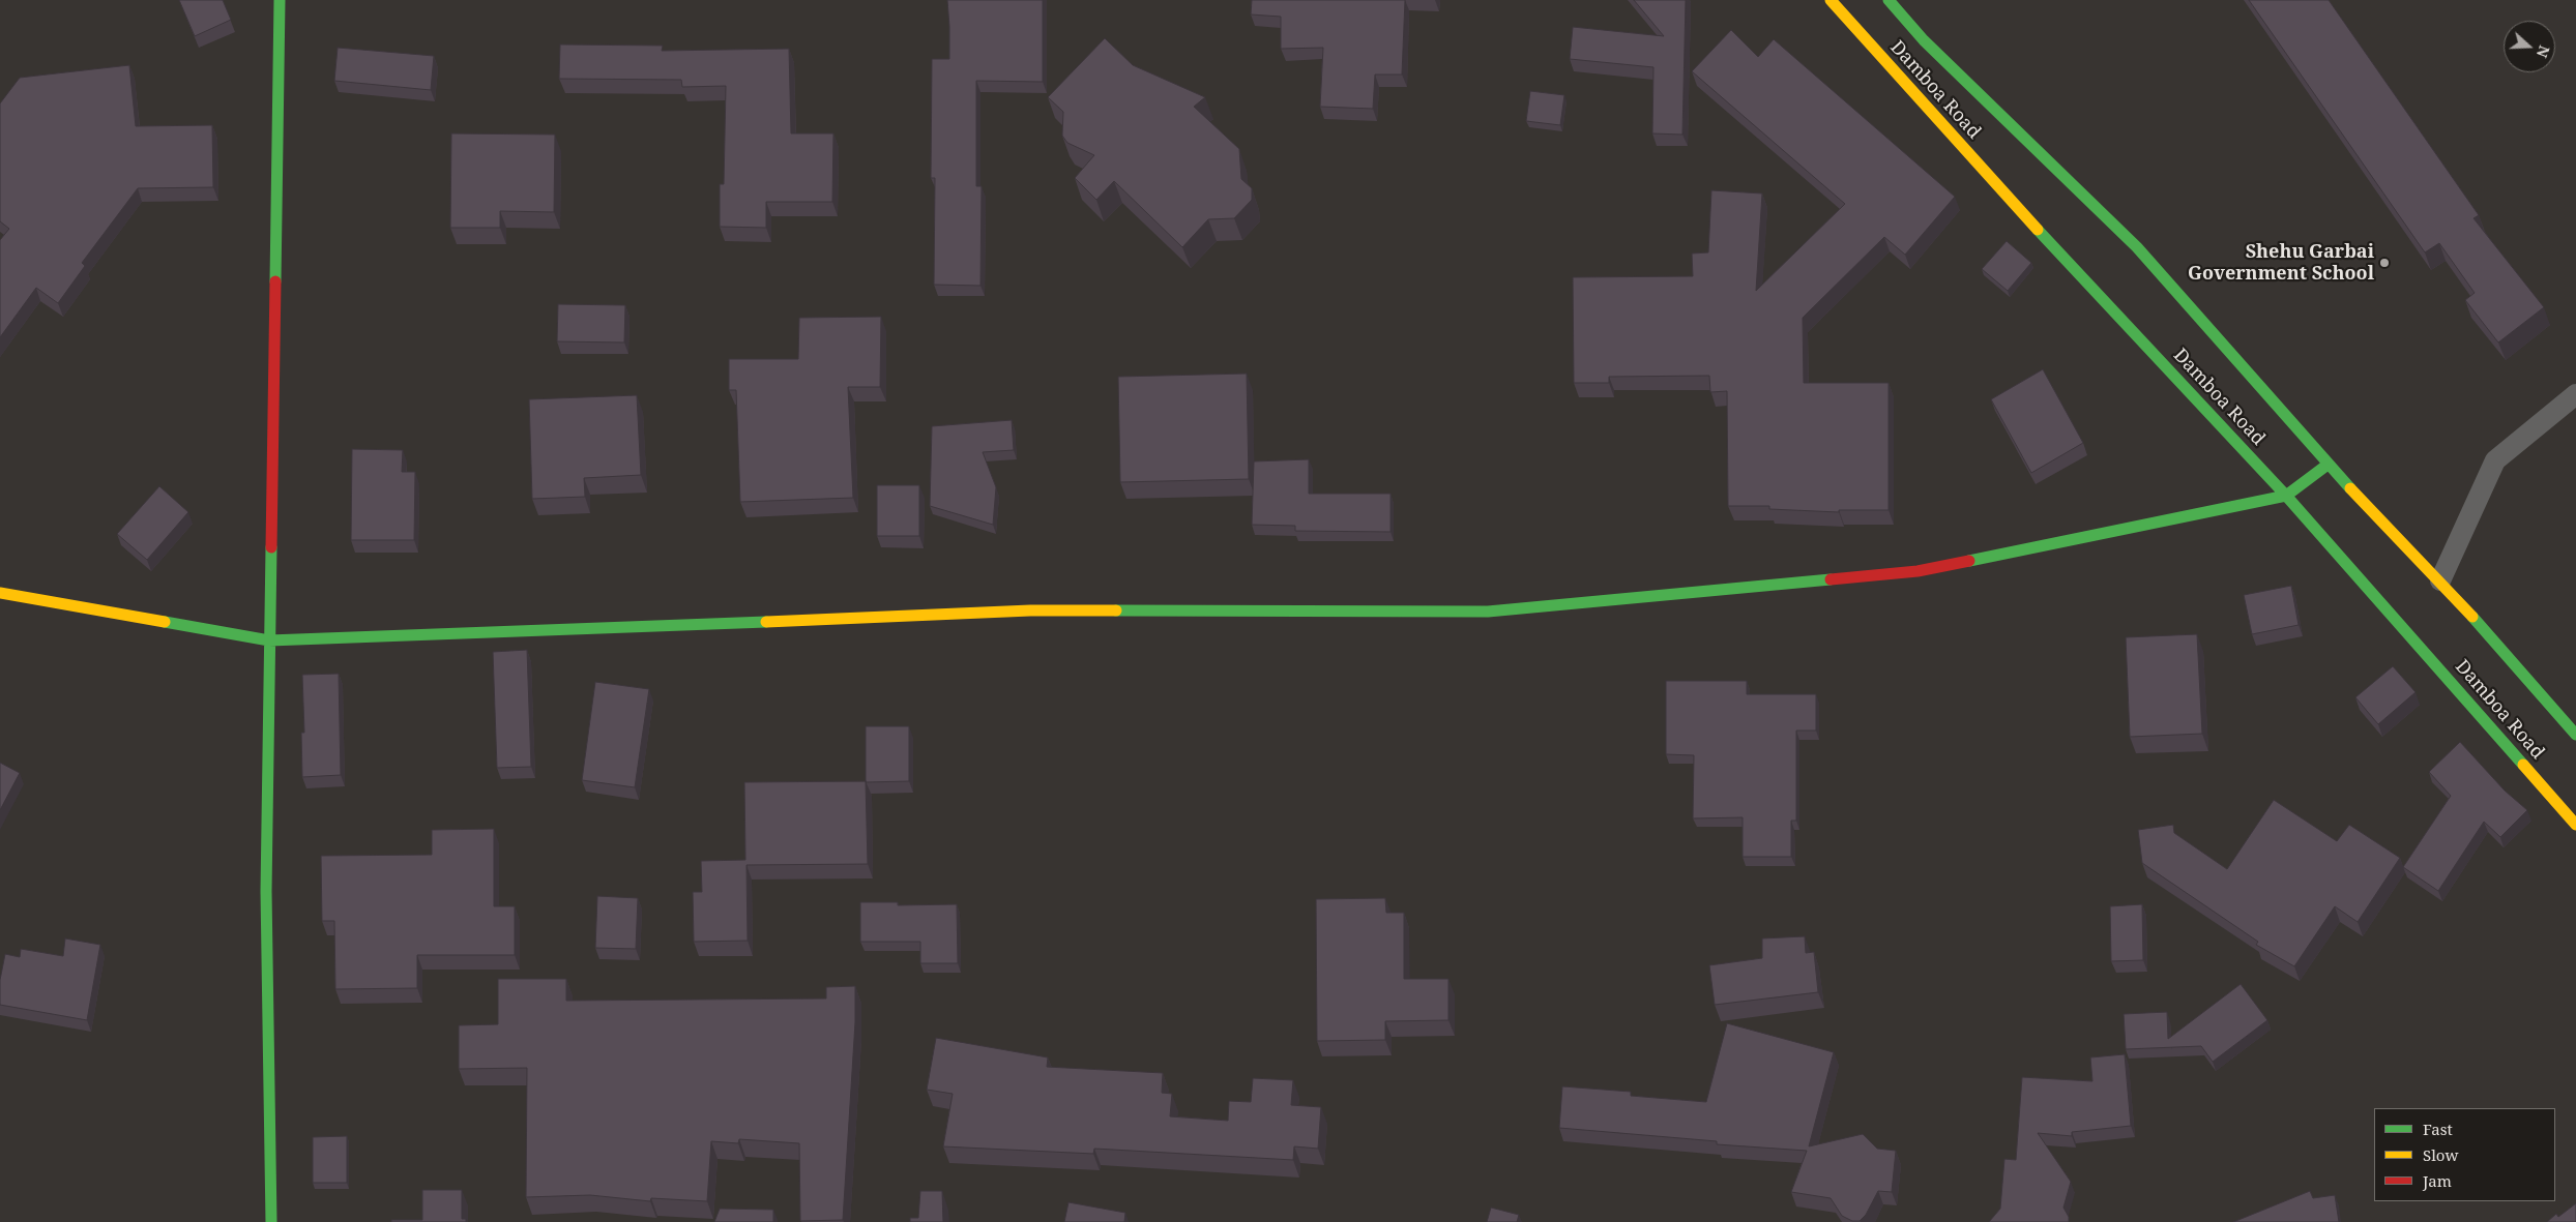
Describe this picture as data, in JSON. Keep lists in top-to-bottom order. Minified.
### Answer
{"streets":{"street":["Damboa Road"]},"places":["Shehu Garbai Government School"],"legend":["Fast","Slow","Jam"],"north":"right"}
